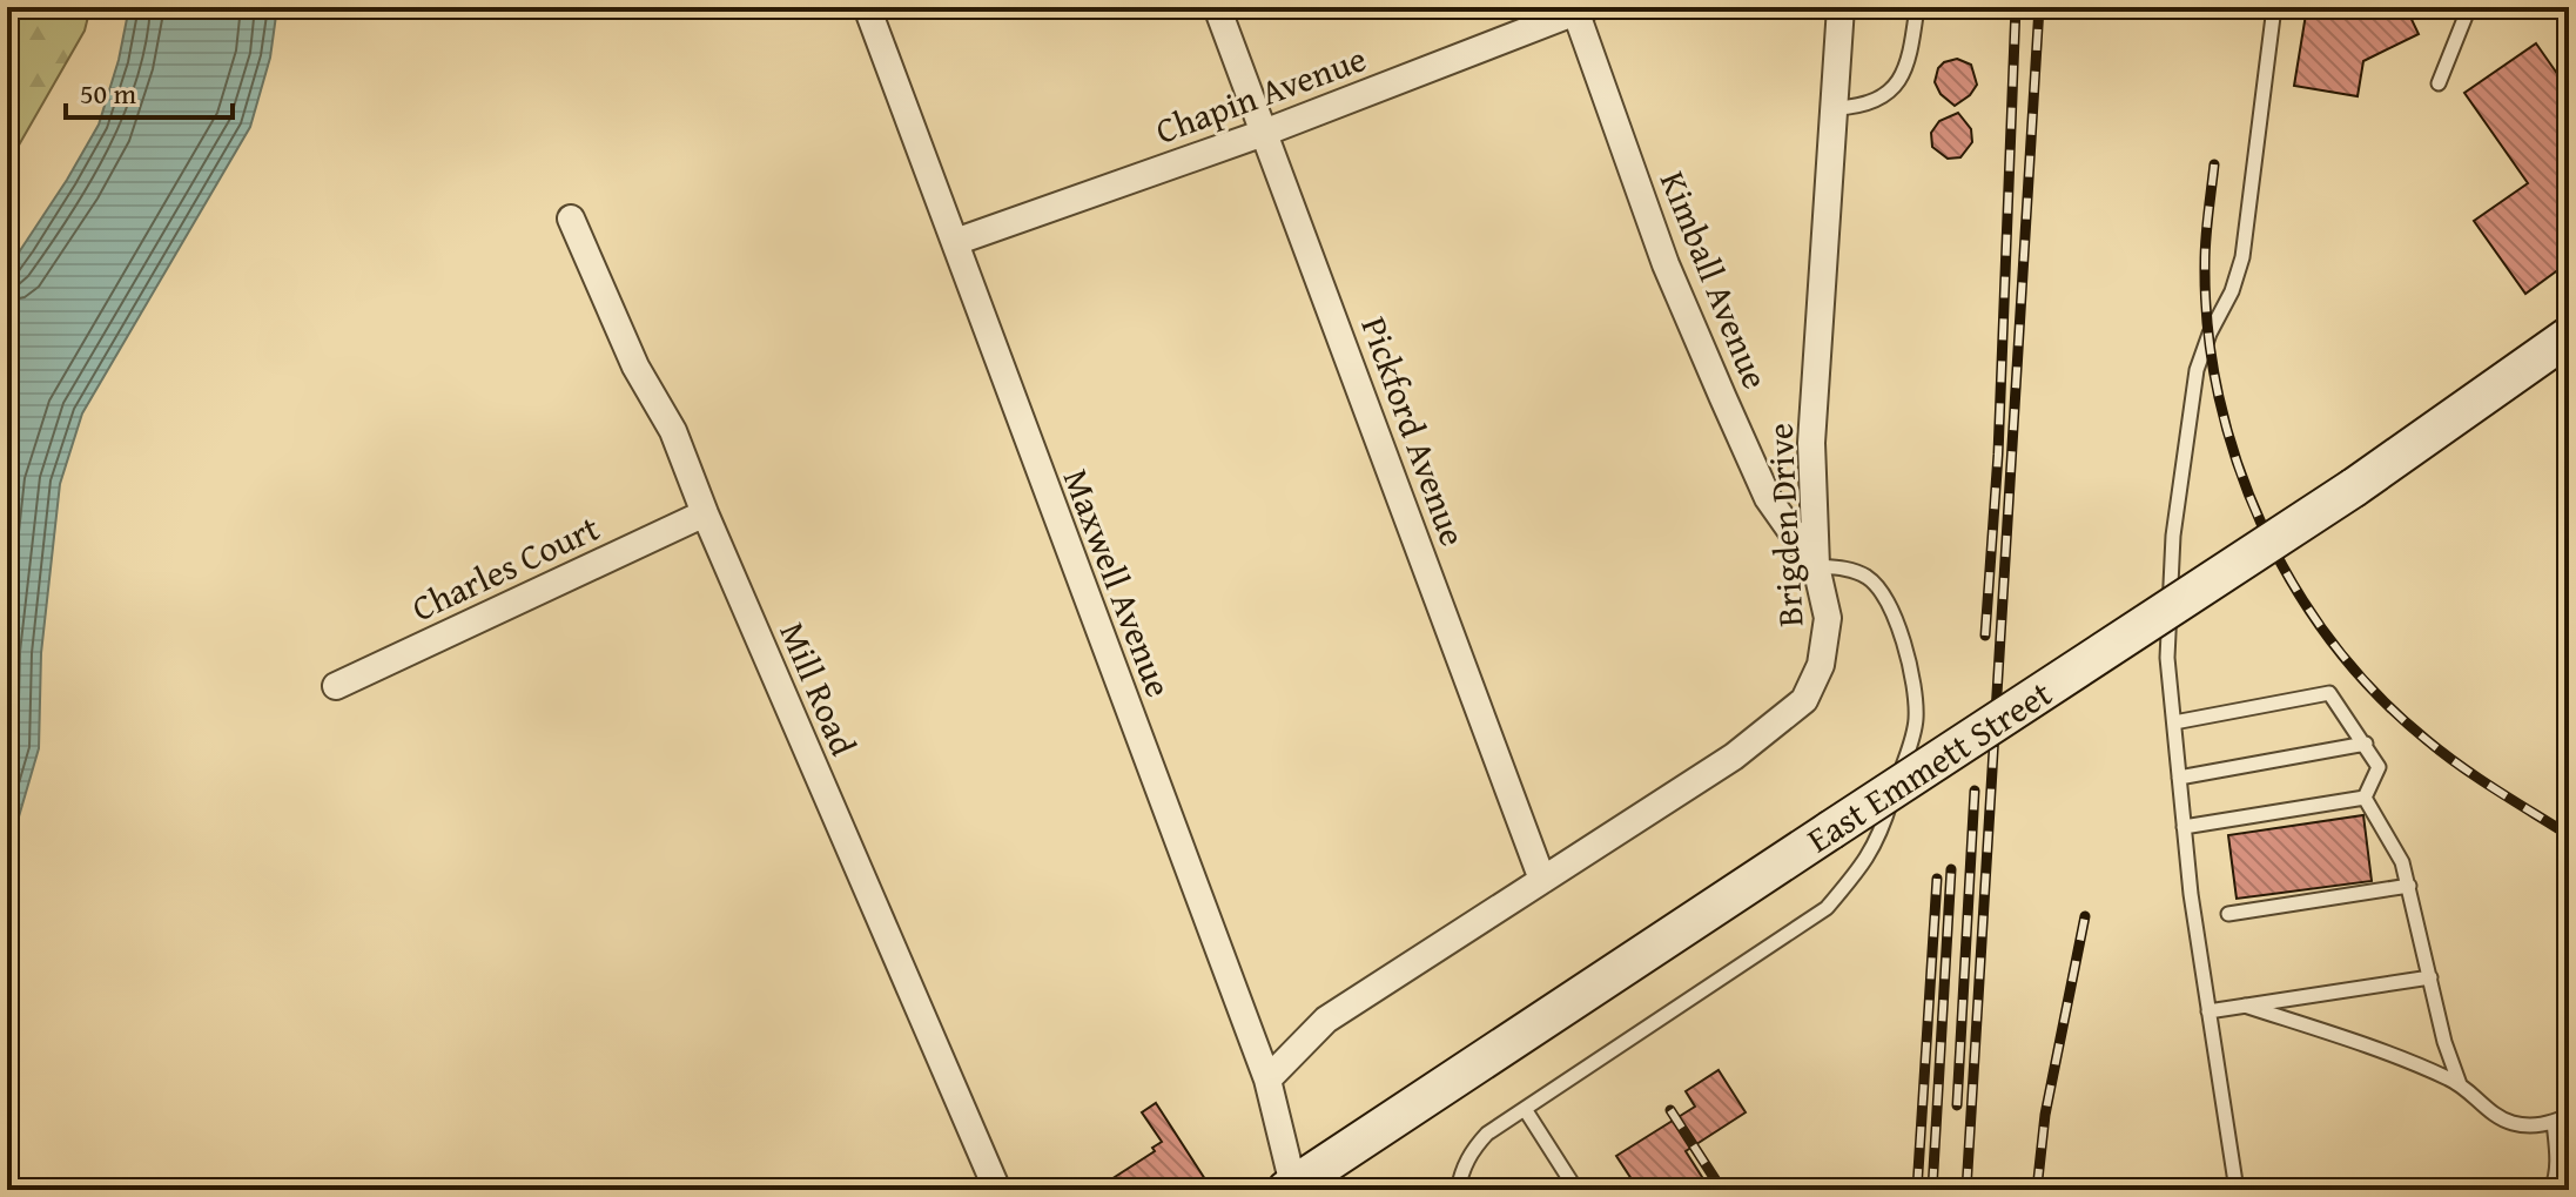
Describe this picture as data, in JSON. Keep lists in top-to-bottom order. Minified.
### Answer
{"streets":{"street":["Chapin Avenue","Kimball Avenue","Pickford Avenue","Brigden Drive","Charles Court","Maxwell Avenue","Mill Road","East Emmett Street"]},"crossings":[["Chapin Avenue","Kimball Avenue"],["Chapin Avenue","Pickford Avenue"],["Chapin Avenue","Maxwell Avenue"],["Kimball Avenue","Brigden Drive"],["Pickford Avenue","Brigden Drive"],["Brigden Drive","Maxwell Avenue"],["Charles Court","Mill Road"],["Maxwell Avenue","East Emmett Street"]],"scale_bar":"50 m"}
